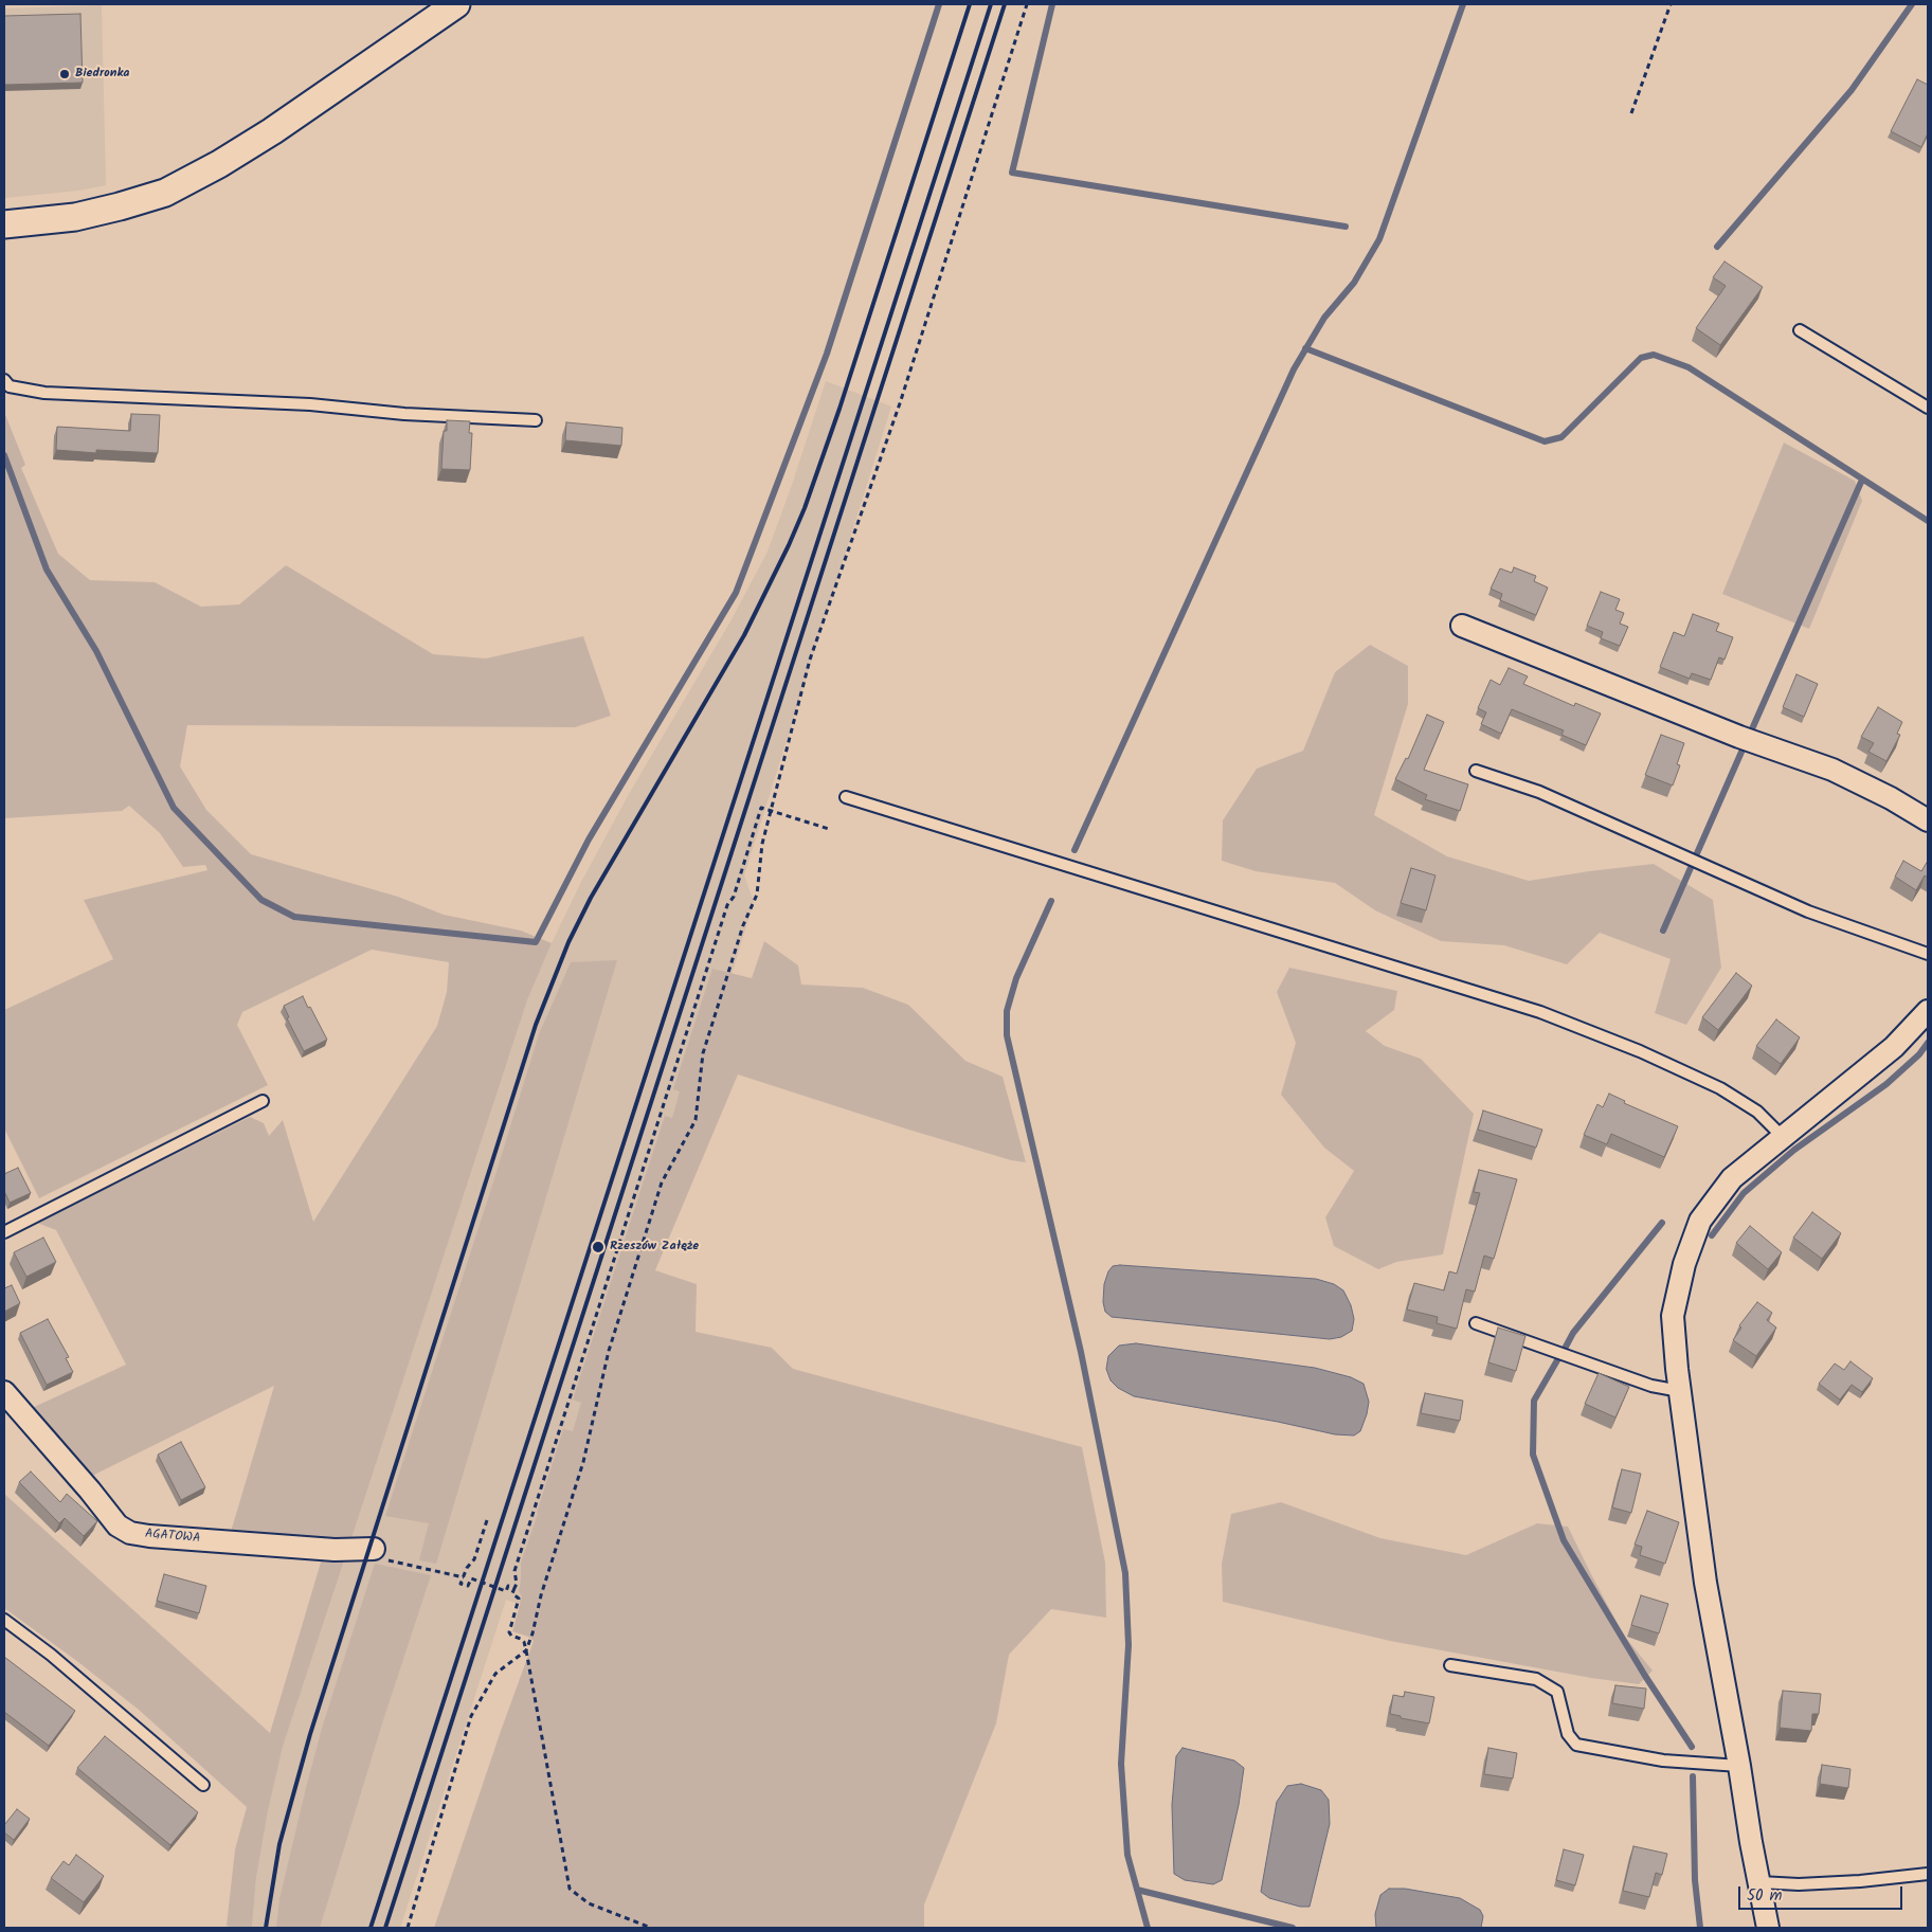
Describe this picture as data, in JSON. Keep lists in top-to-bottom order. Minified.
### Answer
{"streets":{"street":["AGATOWA"]},"places":["Biedronka","Rzeszów Załęże"],"scale_bar":"50 m"}
